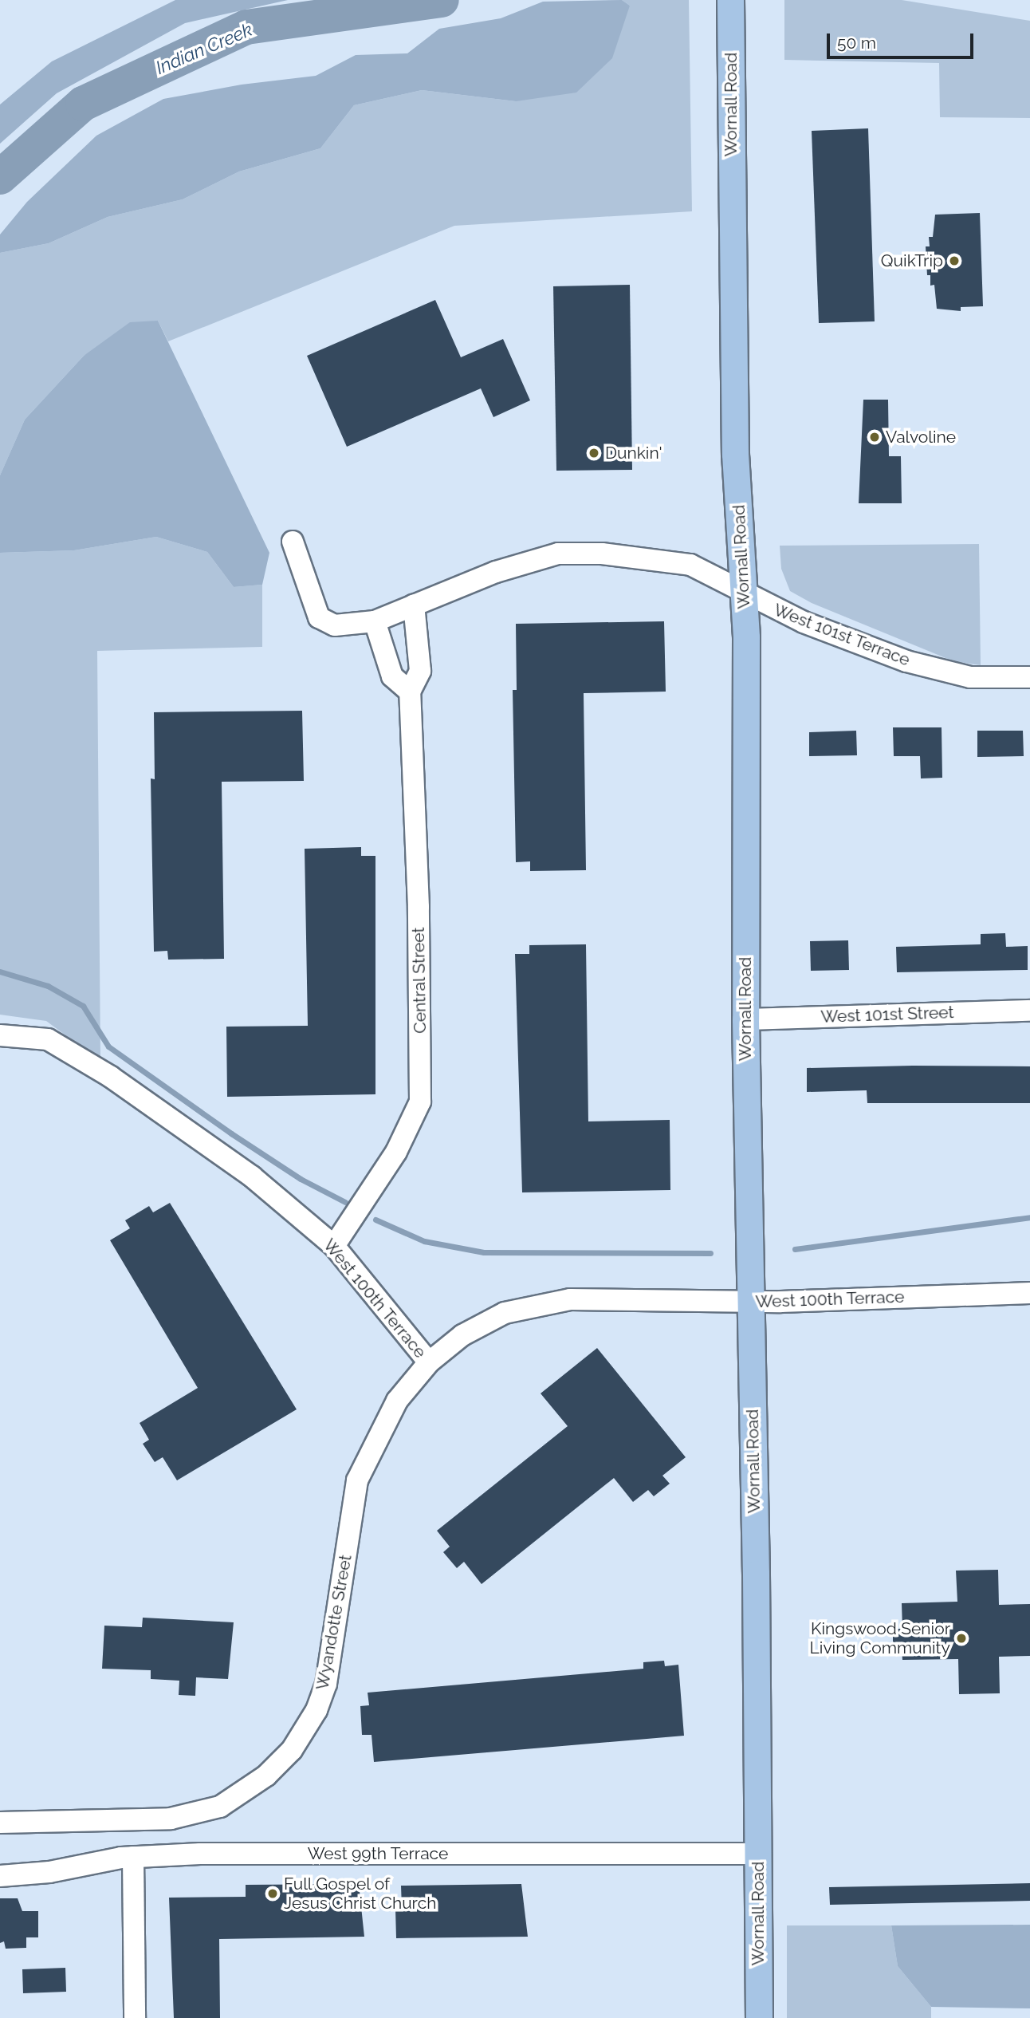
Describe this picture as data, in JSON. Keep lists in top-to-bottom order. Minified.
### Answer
{"streets":{"main road":["Wornall Road"],"street":["West 101st Terrace","Central Street","West 101st Street","West 100th Terrace","Wyandotte Street","West 99th Terrace"]},"crossings":[["Wornall Road","West 101st Terrace"],["Wornall Road","West 101st Street"],["Wornall Road","West 100th Terrace"],["Wornall Road","West 99th Terrace"],["West 101st Terrace","Central Street"],["Central Street","West 100th Terrace"],["West 100th Terrace","Wyandotte Street"]],"water":["Indian Creek"],"places":["QuikTrip","Valvoline","Dunkin'","Kingswood Senior Living Community","Full Gospel of Jesus Christ Church"],"scale_bar":"50 m"}
